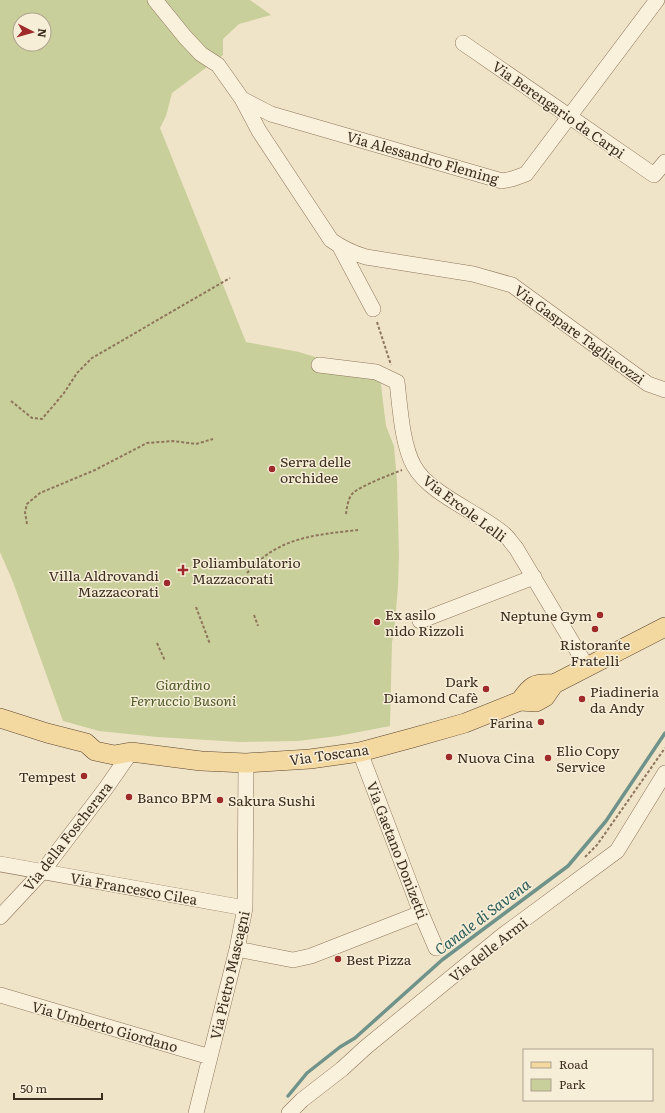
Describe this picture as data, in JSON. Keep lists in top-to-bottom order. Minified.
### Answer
{"streets":{"main road":["Via Toscana"],"street":["Via Berengario da Carpi","Via Alessandro Fleming","Via Gaspare Tagliacozzi","Via Ercole Lelli","Via della Foscherara","Via Gaetano Donizetti","Via Francesco Cilea","Via delle Armi","Via Pietro Mascagni","Via Umberto Giordano"]},"crossings":[["Via Berengario da Carpi","Via Alessandro Fleming"],["Via Alessandro Fleming","Via Gaspare Tagliacozzi"],["Via Ercole Lelli","Via Toscana"],["Via Toscana","Via della Foscherara"],["Via Toscana","Via Gaetano Donizetti"],["Via Toscana","Via Pietro Mascagni"],["Via della Foscherara","Via Francesco Cilea"],["Via Francesco Cilea","Via Pietro Mascagni"],["Via Pietro Mascagni","Via Umberto Giordano"]],"water":["Canale di Savena"],"parks":["Giardino Ferruccio Busoni"],"places":{"other":["Serra delle orchidee","Villa Aldrovandi Mazzacorati","Neptune Gym","Ex asilo nido Rizzoli","Ristorante Fratelli","Dark Diamond Cafè","Piadineria da Andy","Farina","Nuova Cina","Elio Copy Service","Tempest","Banco BPM","Sakura Sushi","Best Pizza"],"health":["Poliambulatorio Mazzacorati"]},"legend":["Road","Park"],"scale_bar":"50 m","north":"right"}
